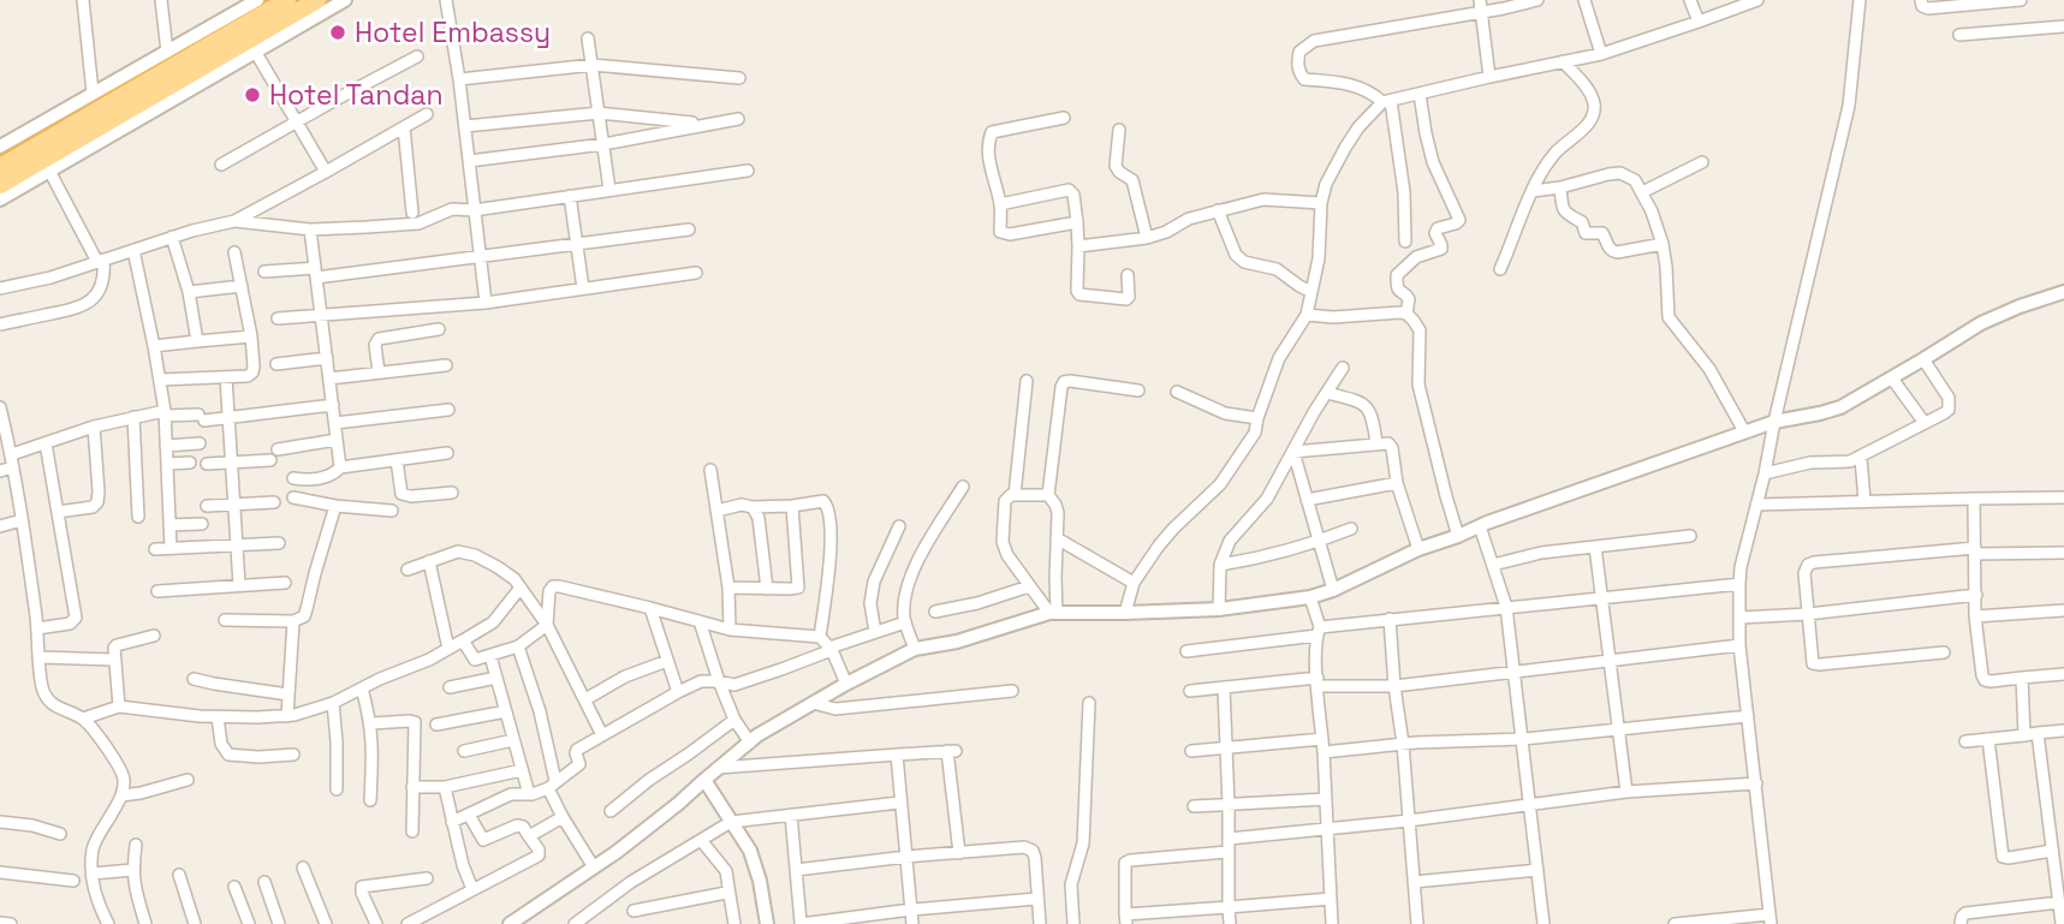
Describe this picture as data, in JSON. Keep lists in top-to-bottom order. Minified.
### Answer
{"places":["Hotel Embassy","Hotel Tandan"]}
